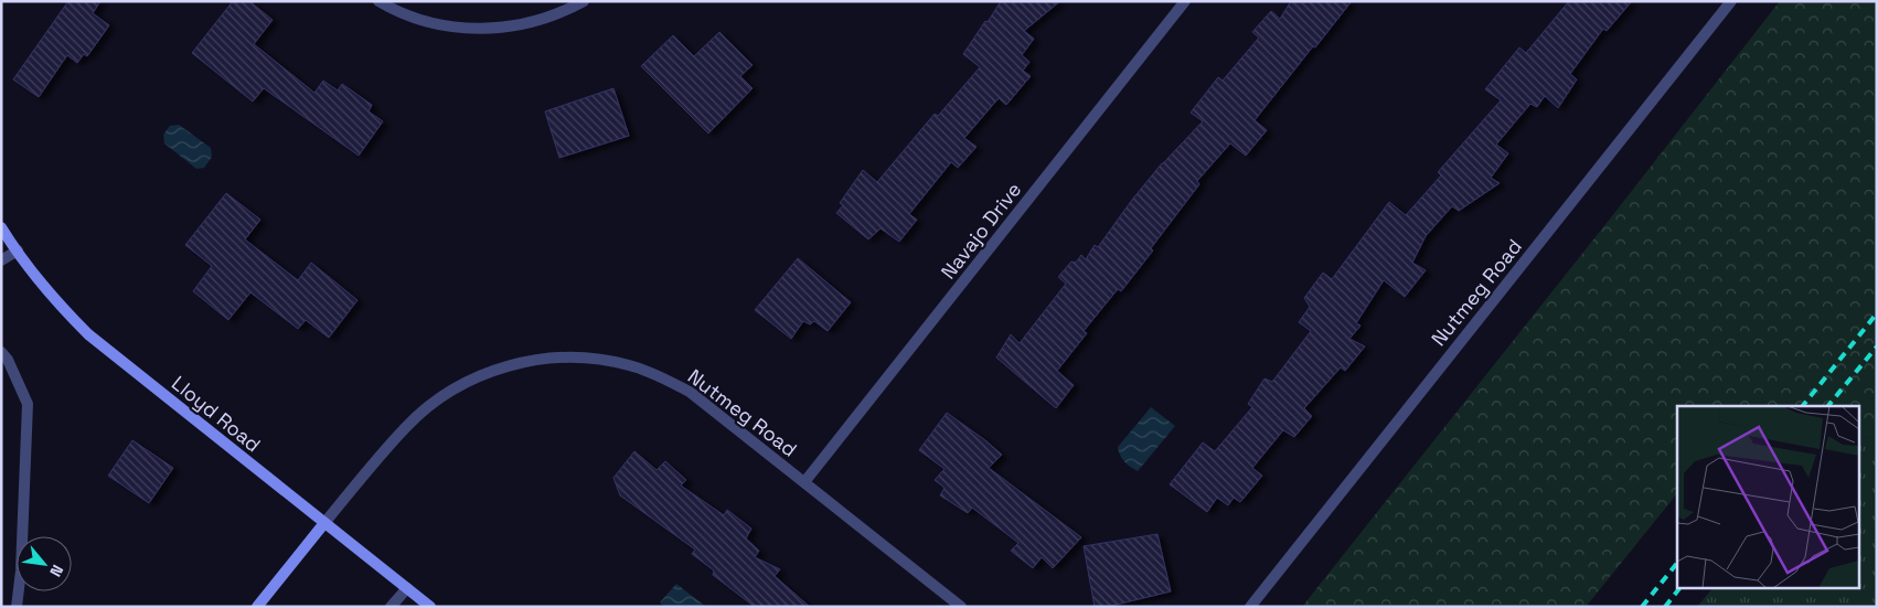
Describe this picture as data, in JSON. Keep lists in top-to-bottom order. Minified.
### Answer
{"streets":{"main road":["Lloyd Road"],"street":["Navajo Drive","Nutmeg Road"]},"crossings":[["Navajo Drive","Nutmeg Road"],["Nutmeg Road","Lloyd Road"]],"north":"bottom right"}
